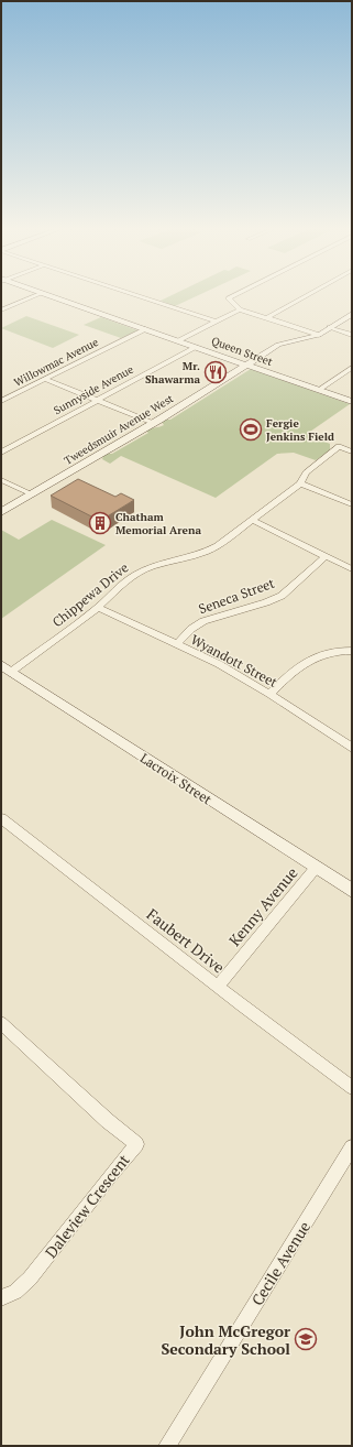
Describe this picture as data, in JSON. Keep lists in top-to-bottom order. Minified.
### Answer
{"streets":{"street":["Queen Street","Willowmac Avenue","Sunnyside Avenue","Tweedsmuir Avenue West","Chippewa Drive","Seneca Street","Wyandott Street","Lacroix Street","Kenny Avenue","Faubert Drive","Daleview Crescent","Cecile Avenue"]},"crossings":[["Queen Street","Willowmac Avenue"],["Queen Street","Sunnyside Avenue"],["Queen Street","Tweedsmuir Avenue West"],["Chippewa Drive","Wyandott Street"],["Chippewa Drive","Lacroix Street"],["Seneca Street","Wyandott Street"],["Lacroix Street","Kenny Avenue"],["Kenny Avenue","Faubert Drive"]],"places":{"restaurant":["Mr. Shawarma"],"sports":["Fergie Jenkins Field"],"building":["Chatham Memorial Arena"],"school or university":["John McGregor Secondary School"]}}
